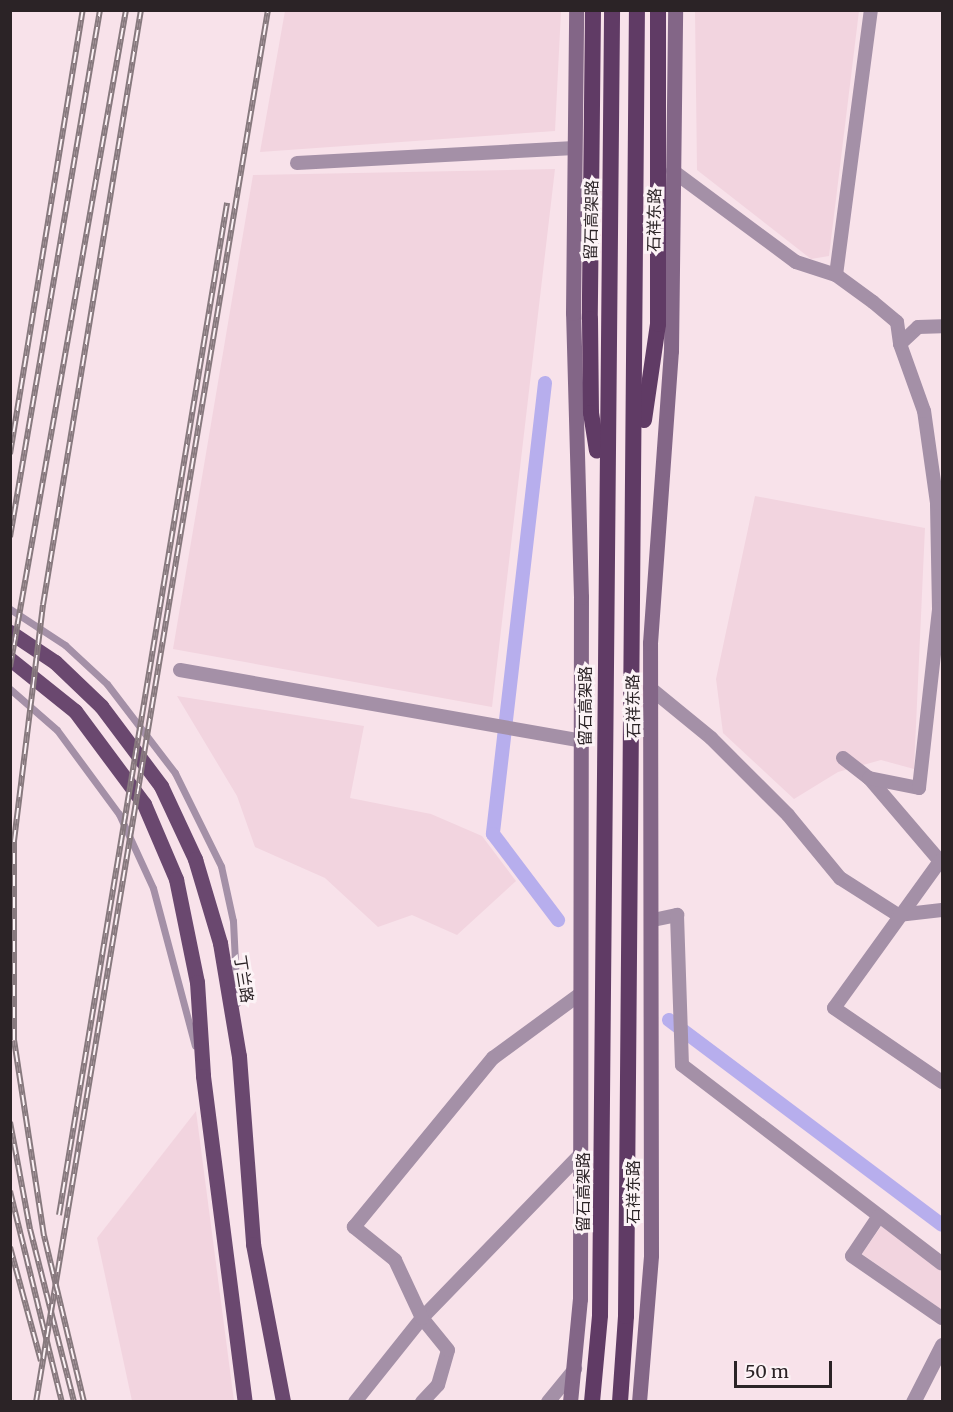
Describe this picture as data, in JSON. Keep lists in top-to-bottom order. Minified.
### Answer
{"streets":{"highway":["留石高架路"],"main road":["石祥东路","丁兰路"]},"scale_bar":"50 m"}
